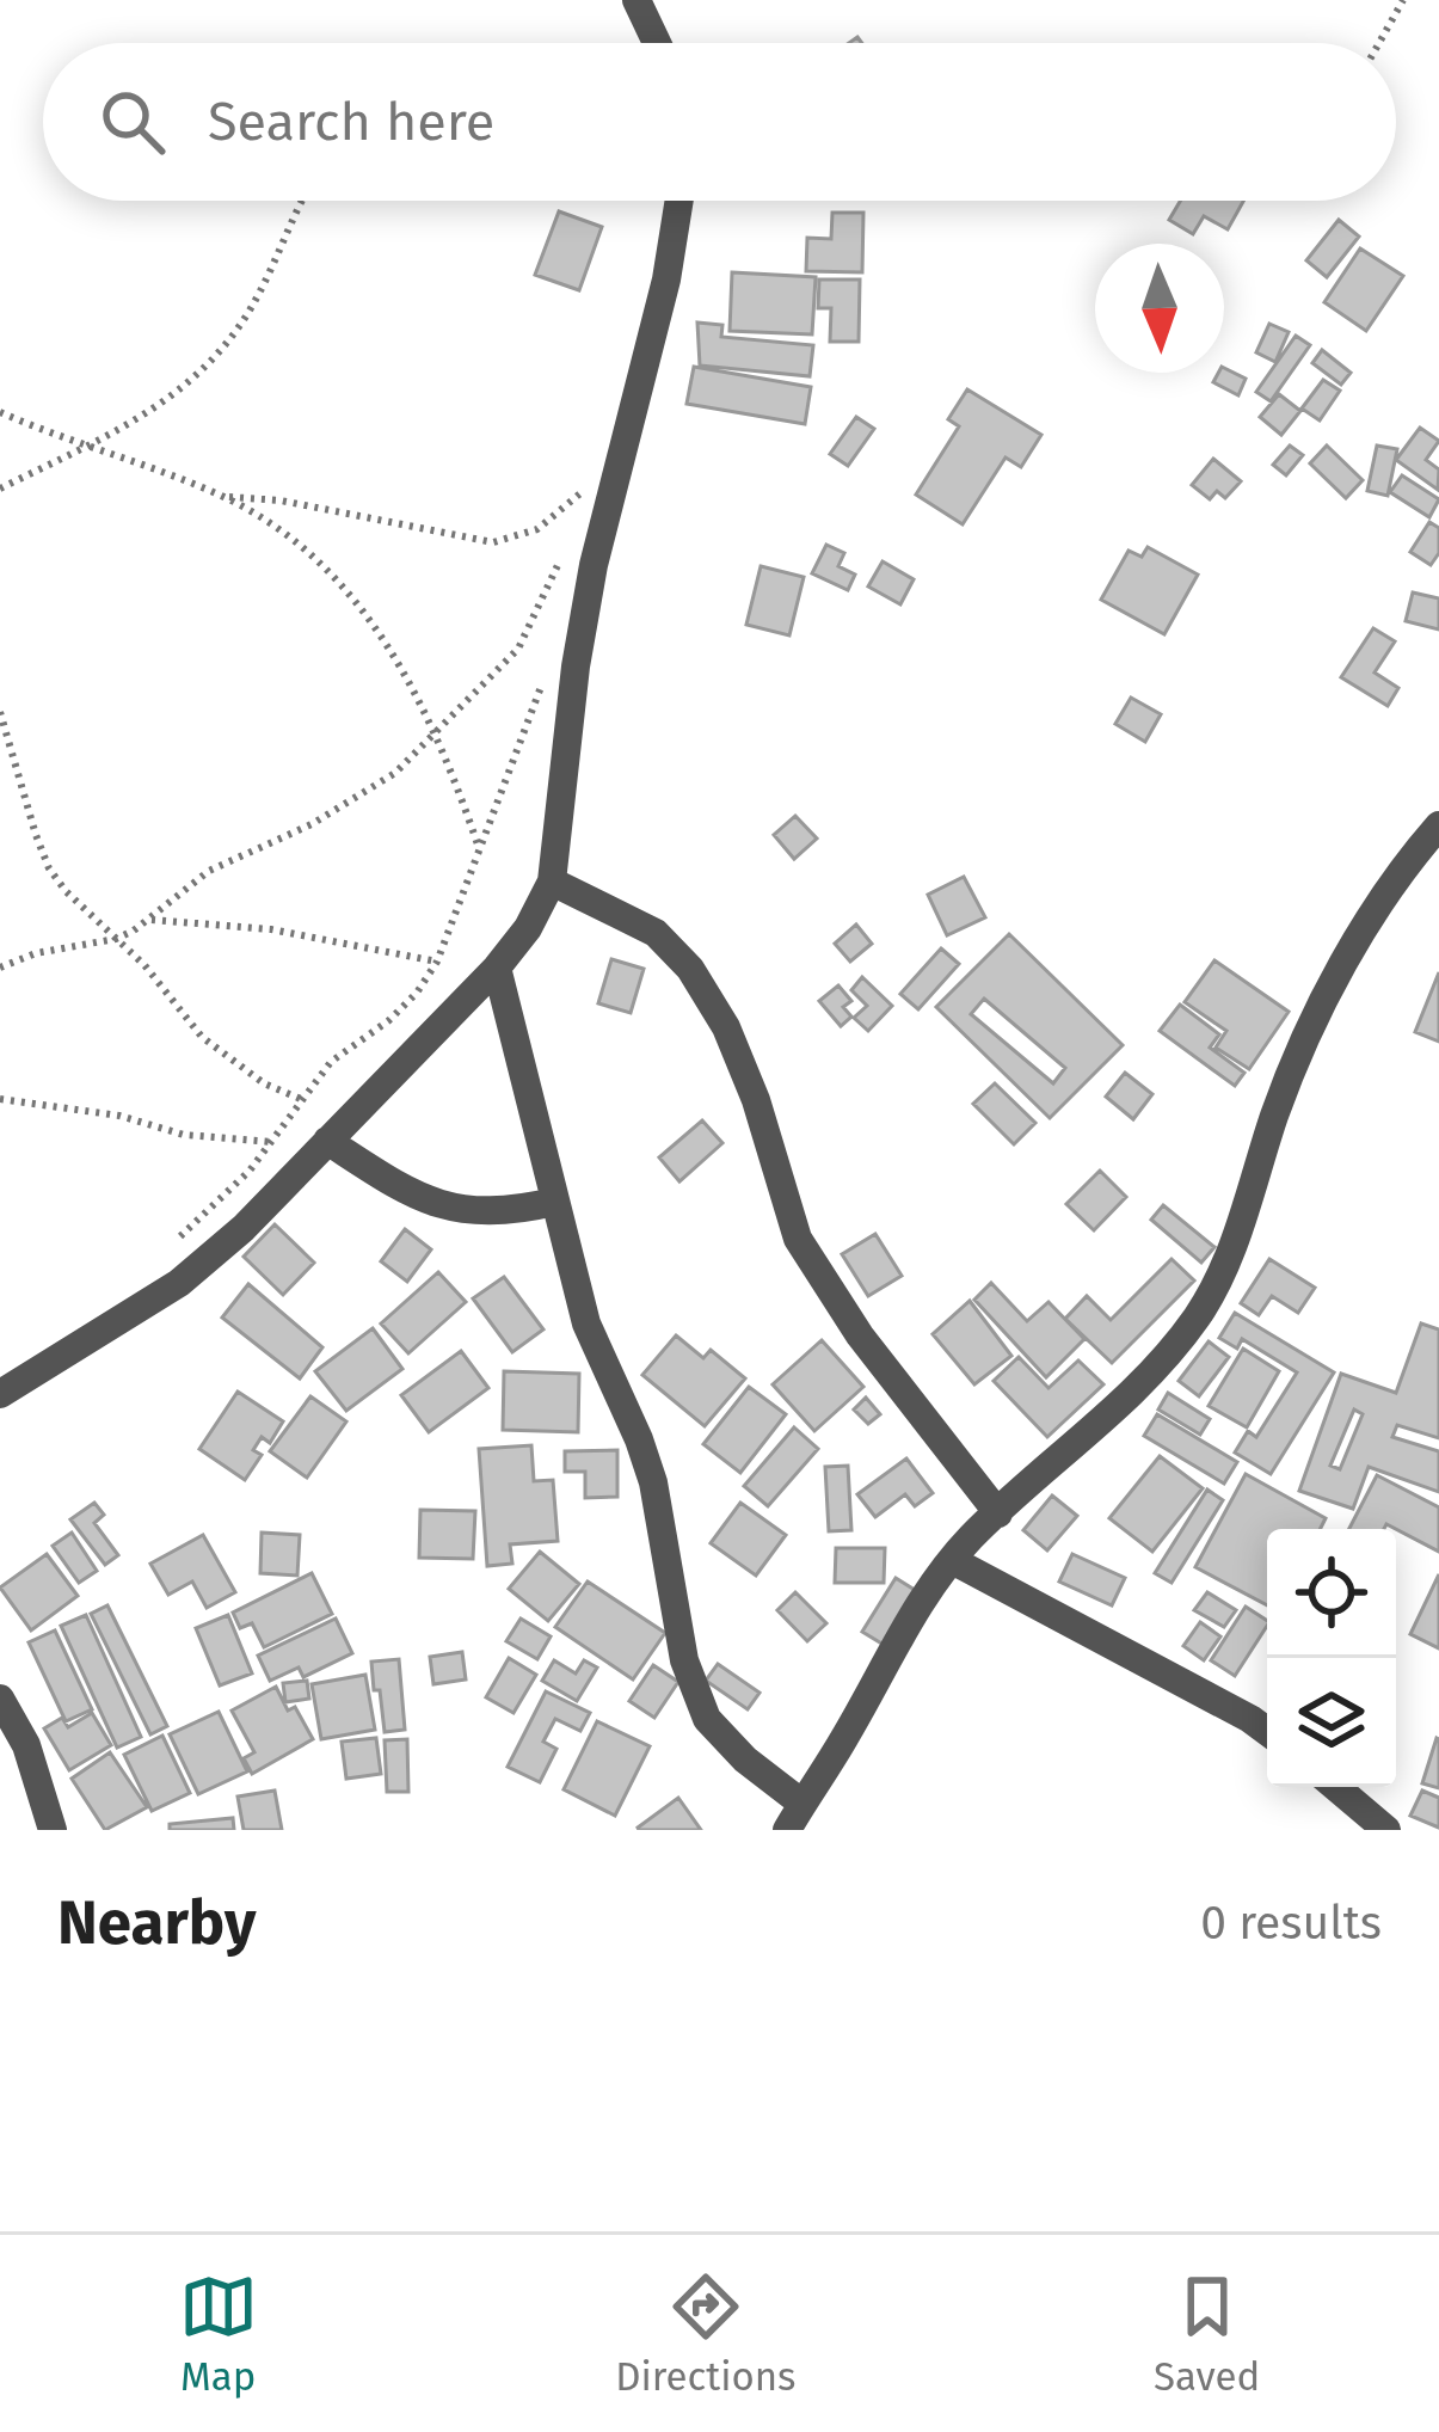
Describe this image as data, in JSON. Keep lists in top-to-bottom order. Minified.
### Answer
{"north":"bottom","page":{"search":"Search here","heading":["Nearby","0 results"],"nav":["Map","Directions","Saved"]}}
